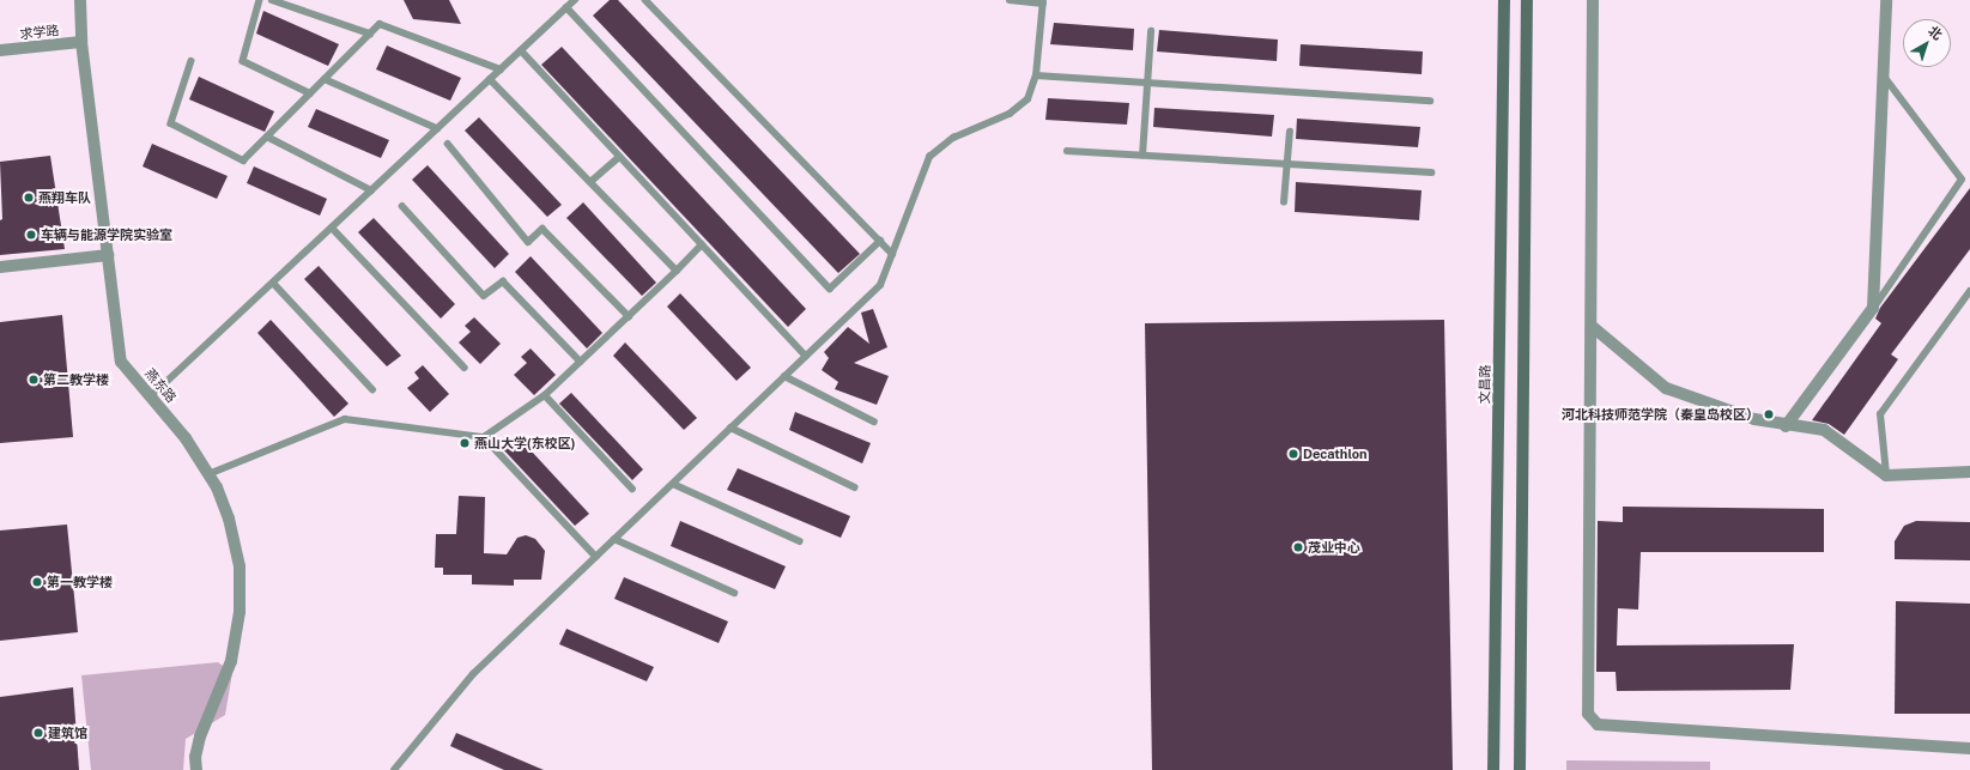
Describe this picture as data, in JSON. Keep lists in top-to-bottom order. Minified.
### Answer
{"streets":{"main road":["文昌路"],"street":["求学路","燕东路"]},"crossings":[["求学路","燕东路"]],"places":["燕翔车队","车辆与能源学院实验室","第二教学楼","河北科技师范学院（秦皇岛校区）","燕山大学(东校区)","Decathlon","茂业中心","第一教学楼","建筑馆"],"north":"top right"}
